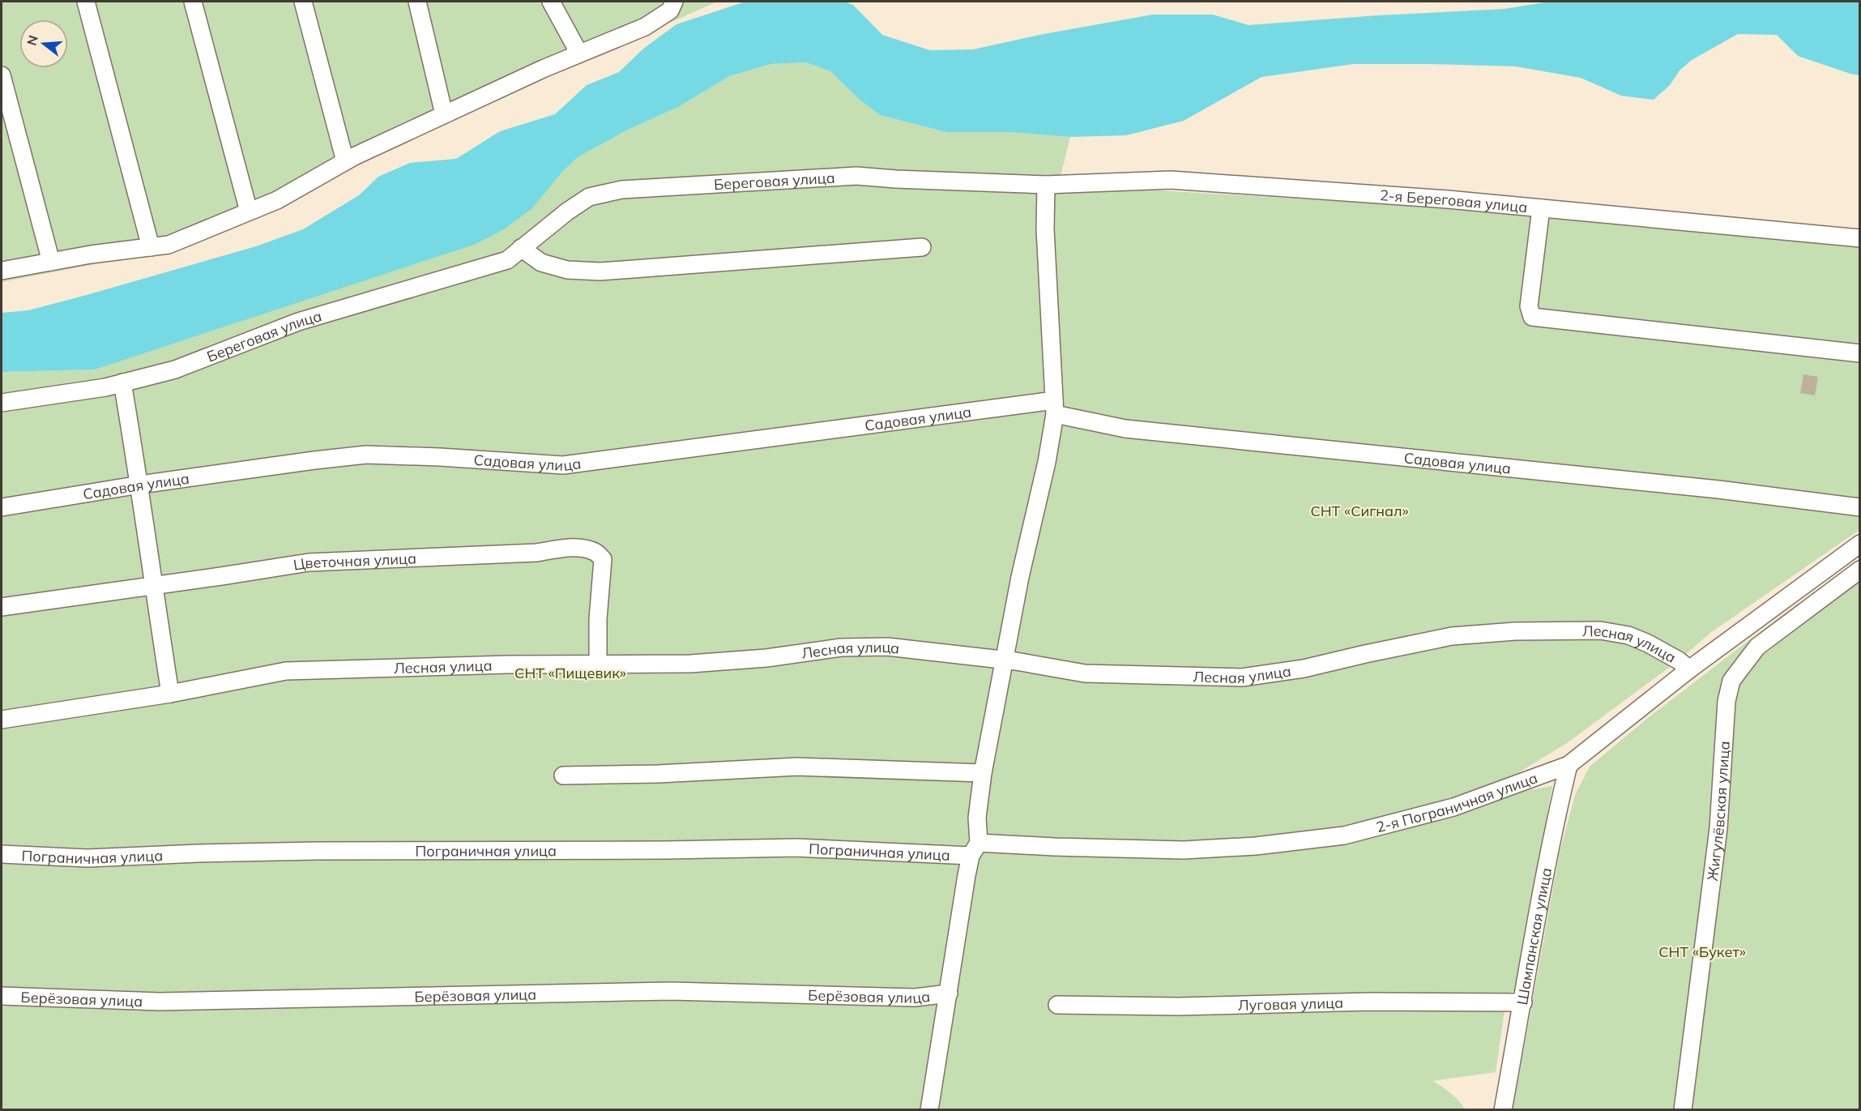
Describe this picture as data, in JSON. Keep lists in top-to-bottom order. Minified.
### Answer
{"streets":{"street":["Береговая улица","2-я Береговая улица","Садовая улица","Цветочная улица","Лесная улица","2-я Пограничная улица","Жигулёвская улица","Пограничная улица","Шампанская улица","Берёзовая улица","Луговая улица"]},"crossings":[["Береговая улица","2-я Береговая улица"],["Цветочная улица","Лесная улица"],["Лесная улица","2-я Пограничная улица"],["2-я Пограничная улица","Пограничная улица"],["2-я Пограничная улица","Шампанская улица"],["Шампанская улица","Луговая улица"]],"parks":["СНТ «Сигнал»","СНТ «Пищевик»","СНТ «Букет»"],"north":"left"}
